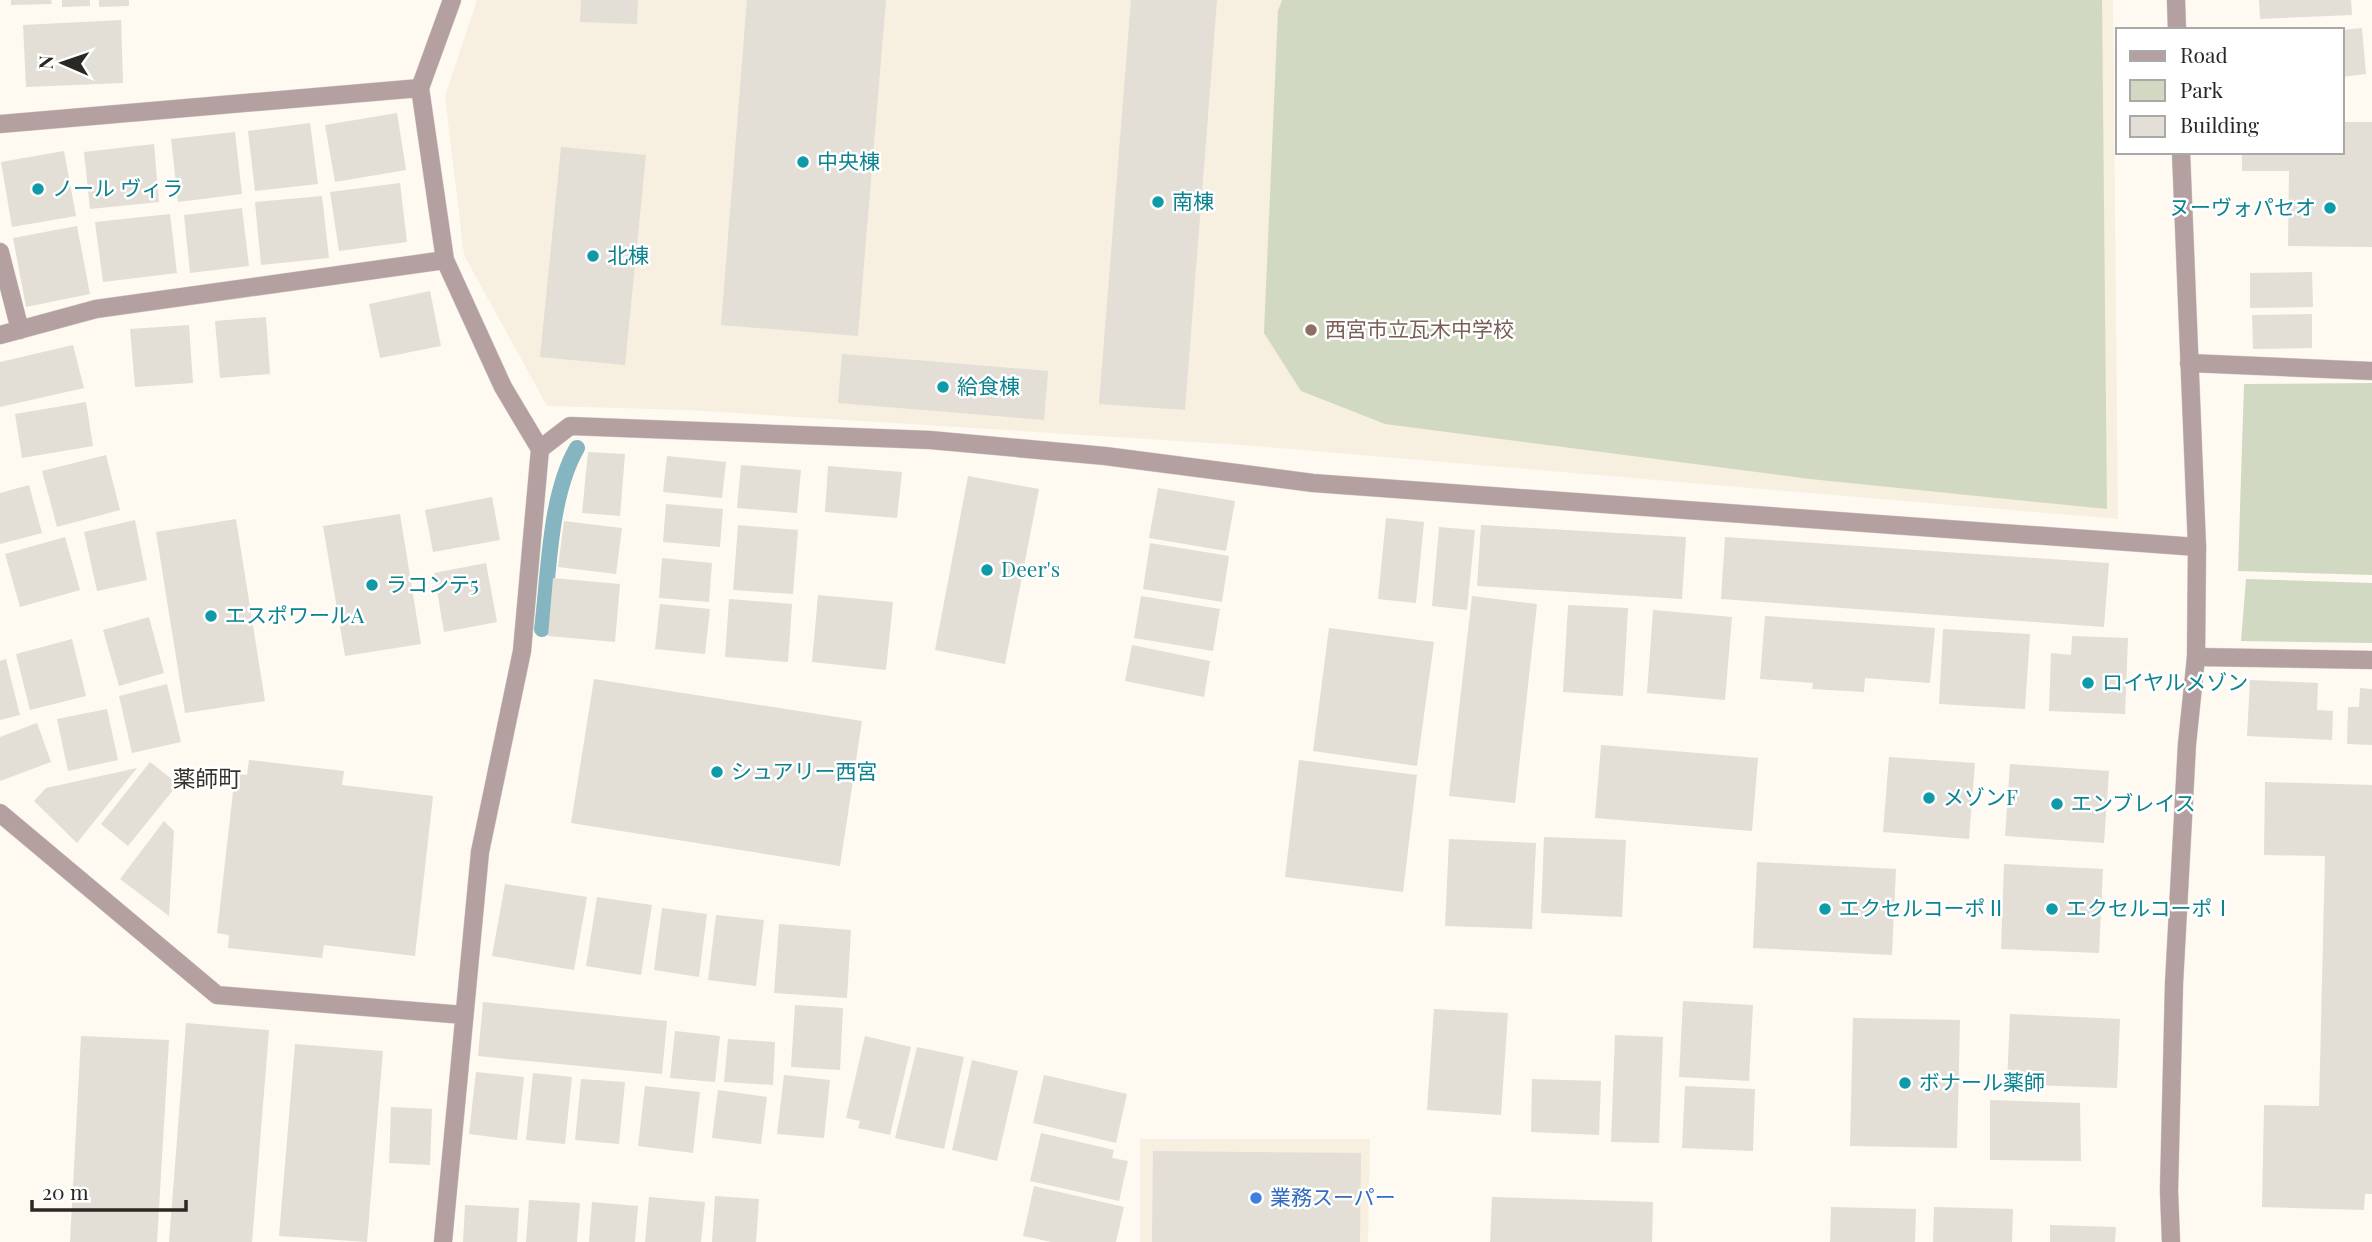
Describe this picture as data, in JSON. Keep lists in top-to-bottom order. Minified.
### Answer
{"districts":["薬師町"],"places":["中央棟","ノール ヴィラ","南棟","ヌーヴォパセオ","北棟","西宮市立瓦木中学校","給食棟","Deer's","ラコンテ5","エスポワールA","ロイヤルメゾン","シュアリー西宮","メゾンF","エンブレイス","エクセルコーポⅡ","エクセルコーポⅠ","ボナール薬師","業務スーパー"],"legend":["Road","Park","Building"],"scale_bar":"20 m","north":"left"}
